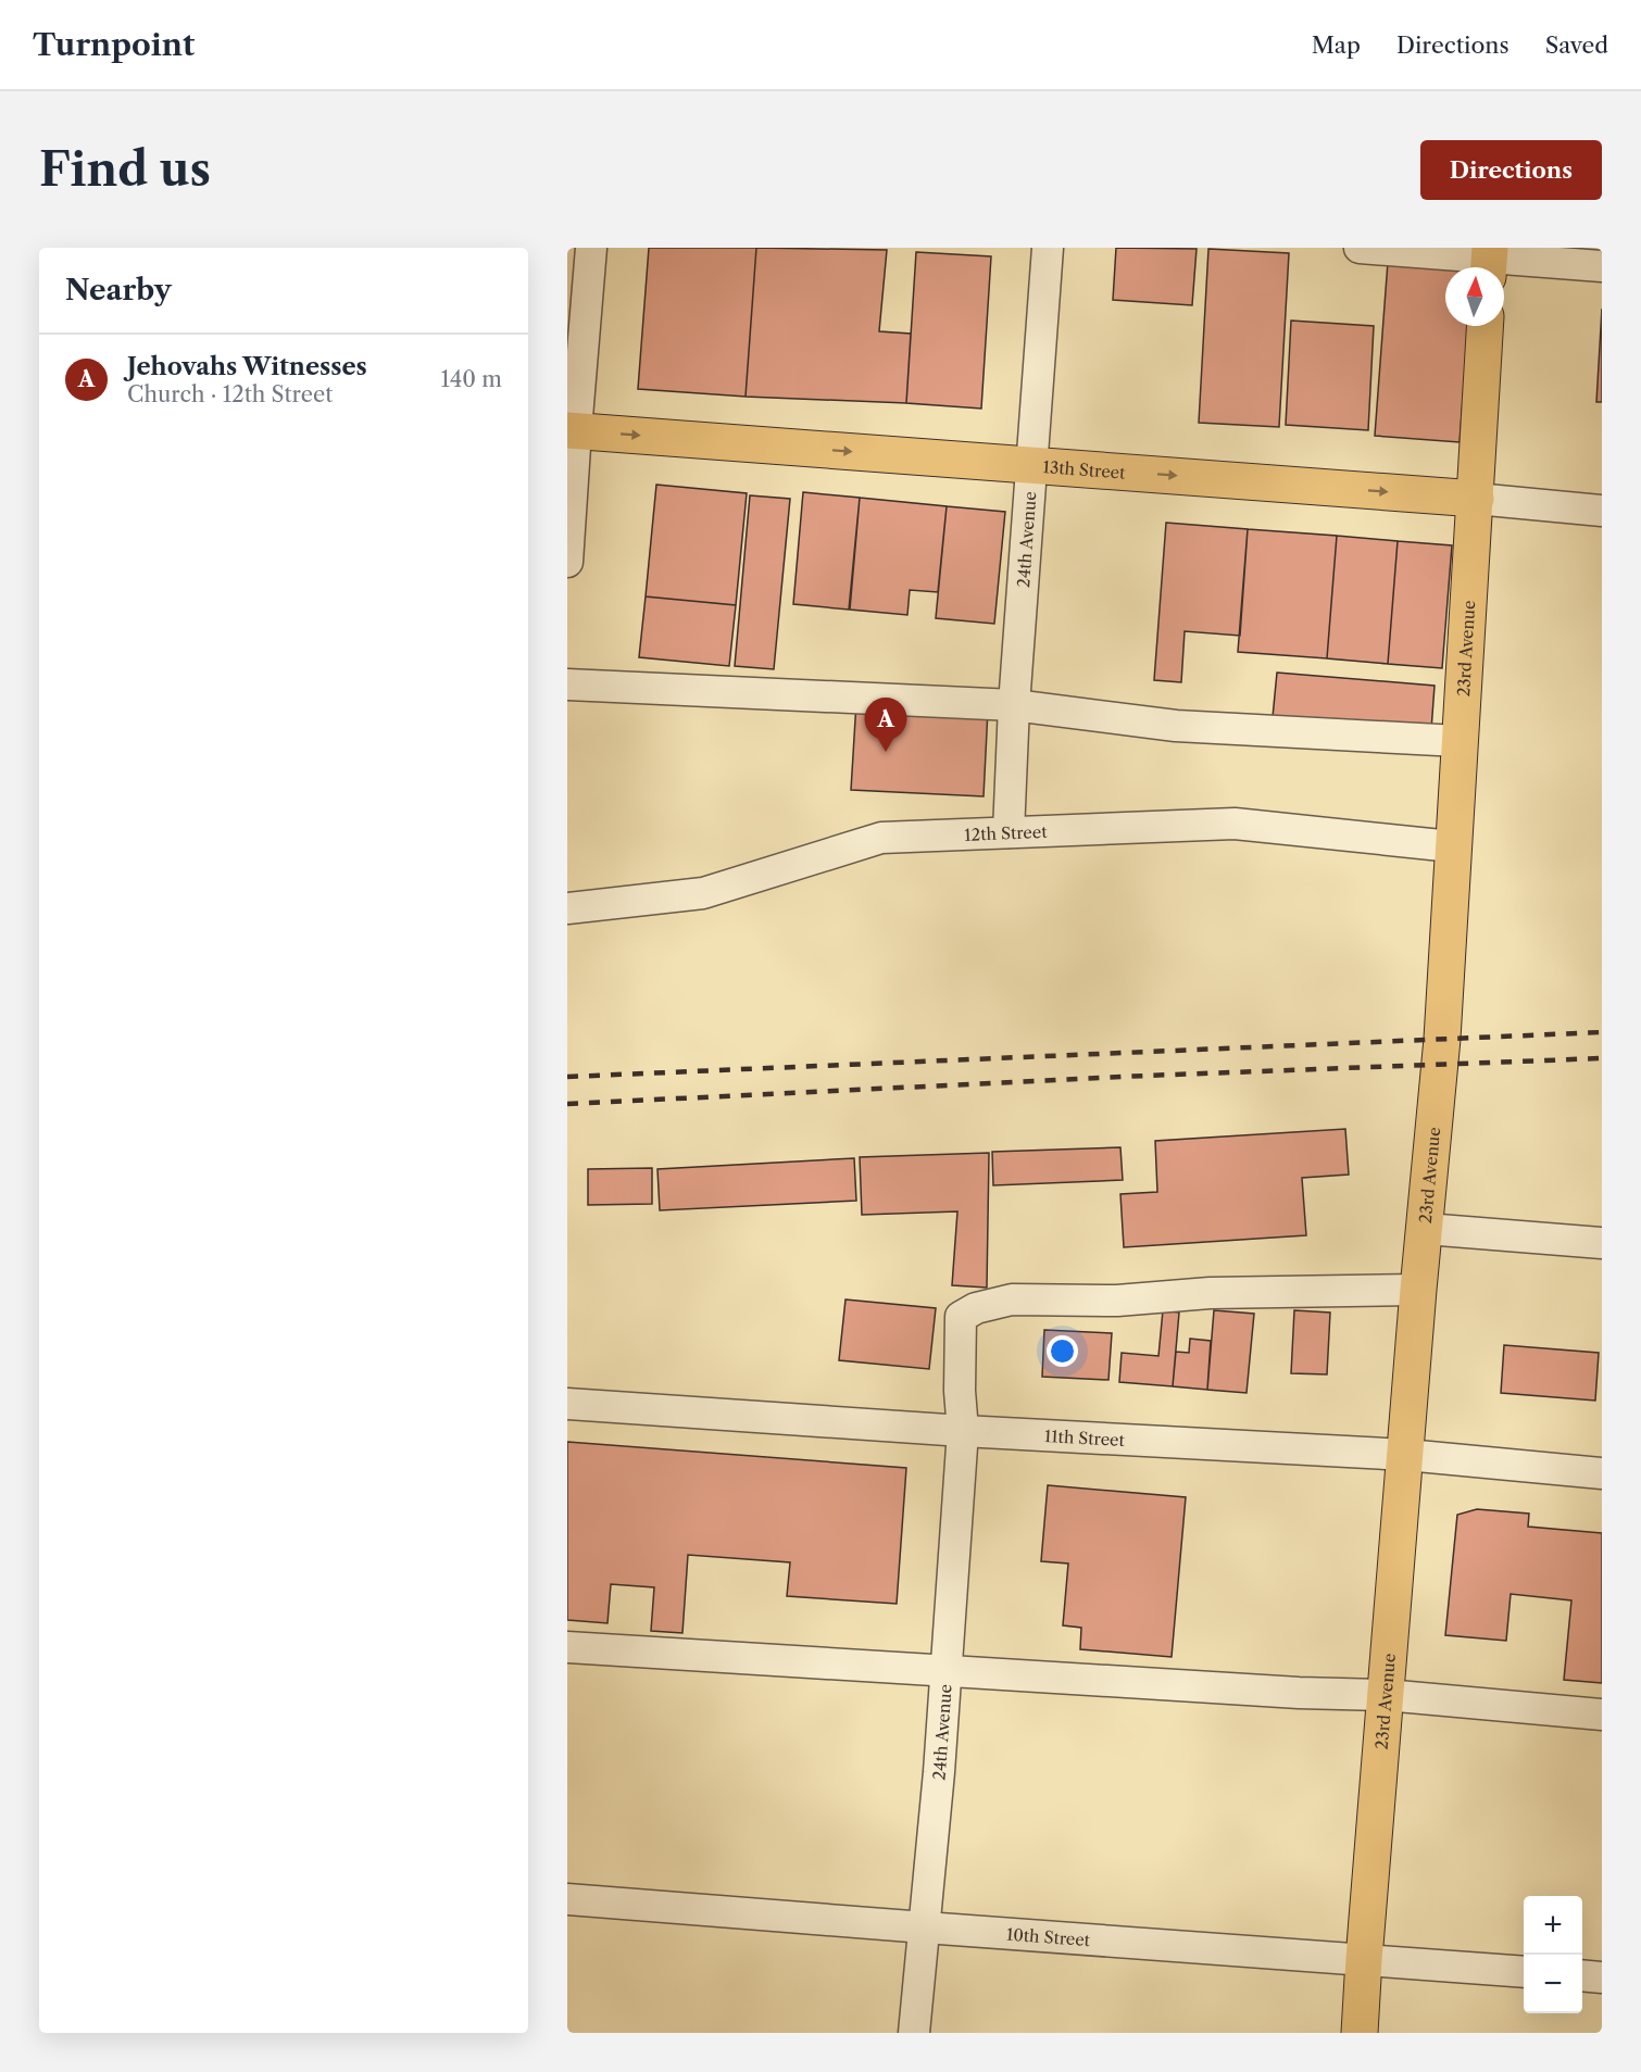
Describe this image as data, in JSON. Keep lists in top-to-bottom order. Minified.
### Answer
{"streets":{"main road":["13th Street","23rd Avenue"],"street":["24th Avenue","12th Street","11th Street","10th Street"]},"crossings":[["13th Street","24th Avenue"],["13th Street","23rd Avenue"],["24th Avenue","23rd Avenue"],["24th Avenue","12th Street"],["24th Avenue","11th Street"],["24th Avenue","10th Street"],["23rd Avenue","12th Street"],["23rd Avenue","11th Street"],["23rd Avenue","10th Street"]],"one_way":["13th Street"],"north":"top","page":{"header":"Turnpoint","nav":["Map","Directions","Saved"],"buttons":"Directions","title":"Find us","heading":"Nearby","list":[{"mark":"A","name":"Jehovahs Witnesses","note":"Church · 12th Street","value":"140 m"}],"pins":"A","map_buttons":["+","−"]}}
